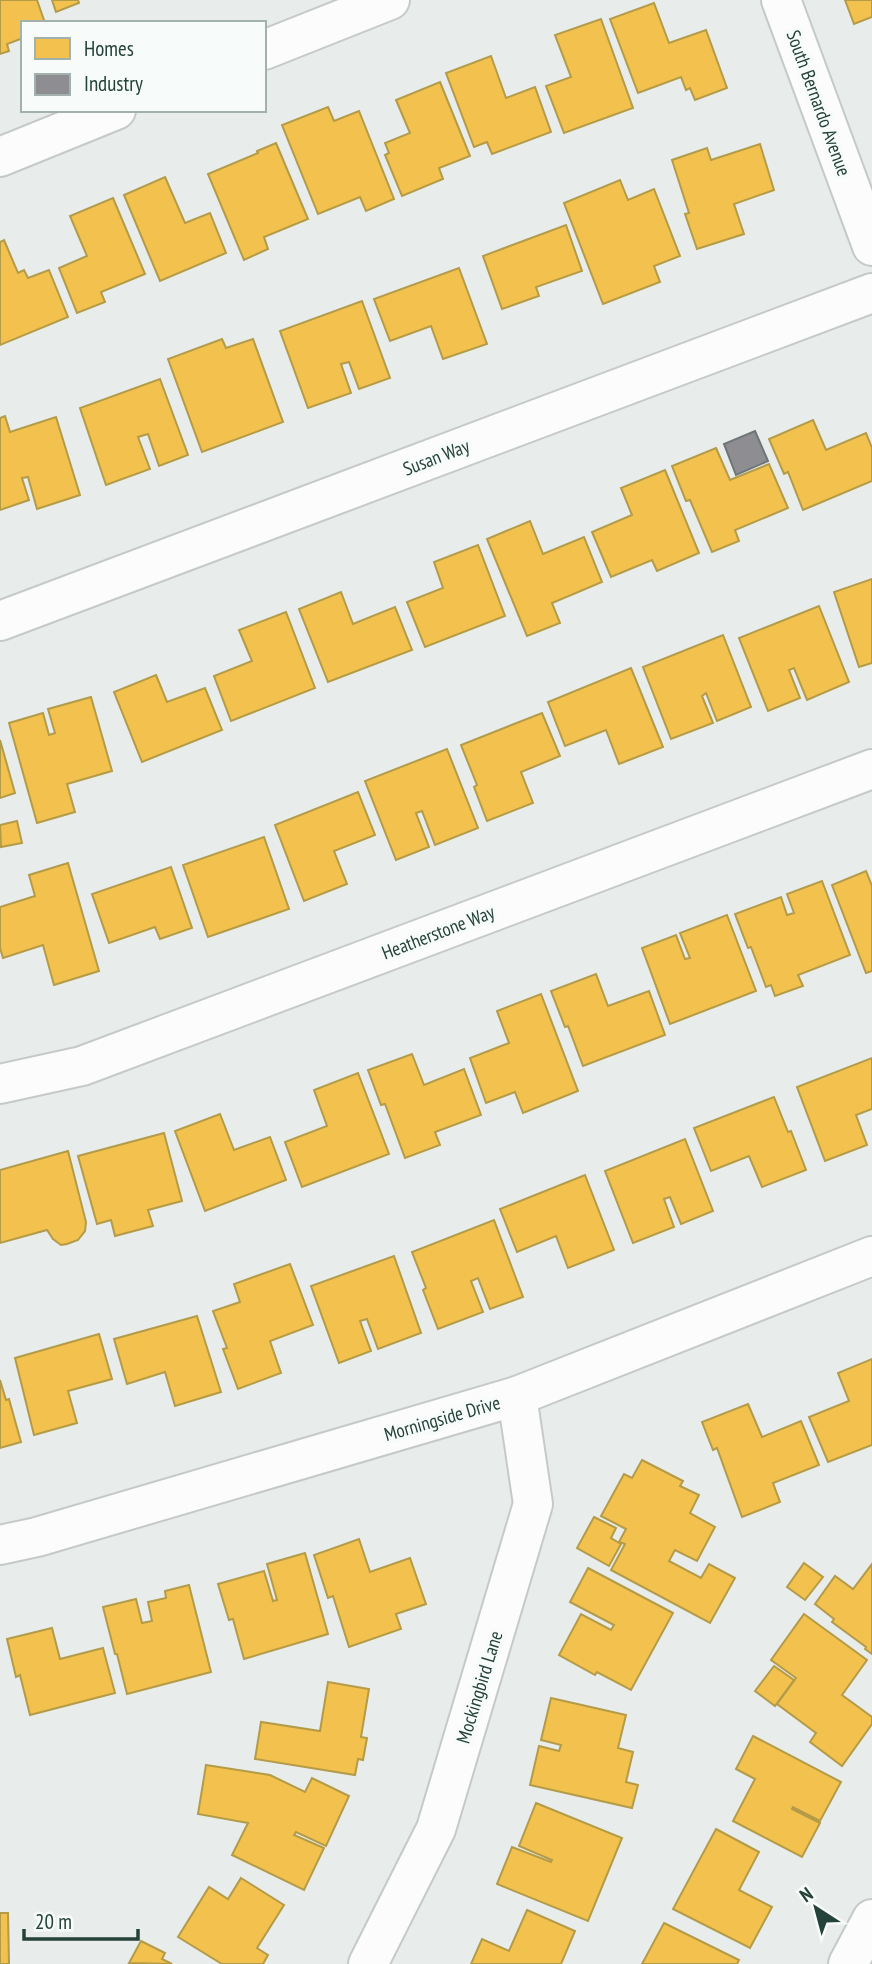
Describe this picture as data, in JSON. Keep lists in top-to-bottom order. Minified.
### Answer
{"streets":{"street":["South Bernardo Avenue","Susan Way","Heatherstone Way","Morningside Drive","Mockingbird Lane"]},"crossings":[["Morningside Drive","Mockingbird Lane"]],"legend":["Homes","Industry"],"scale_bar":"20 m","north":"top left"}
